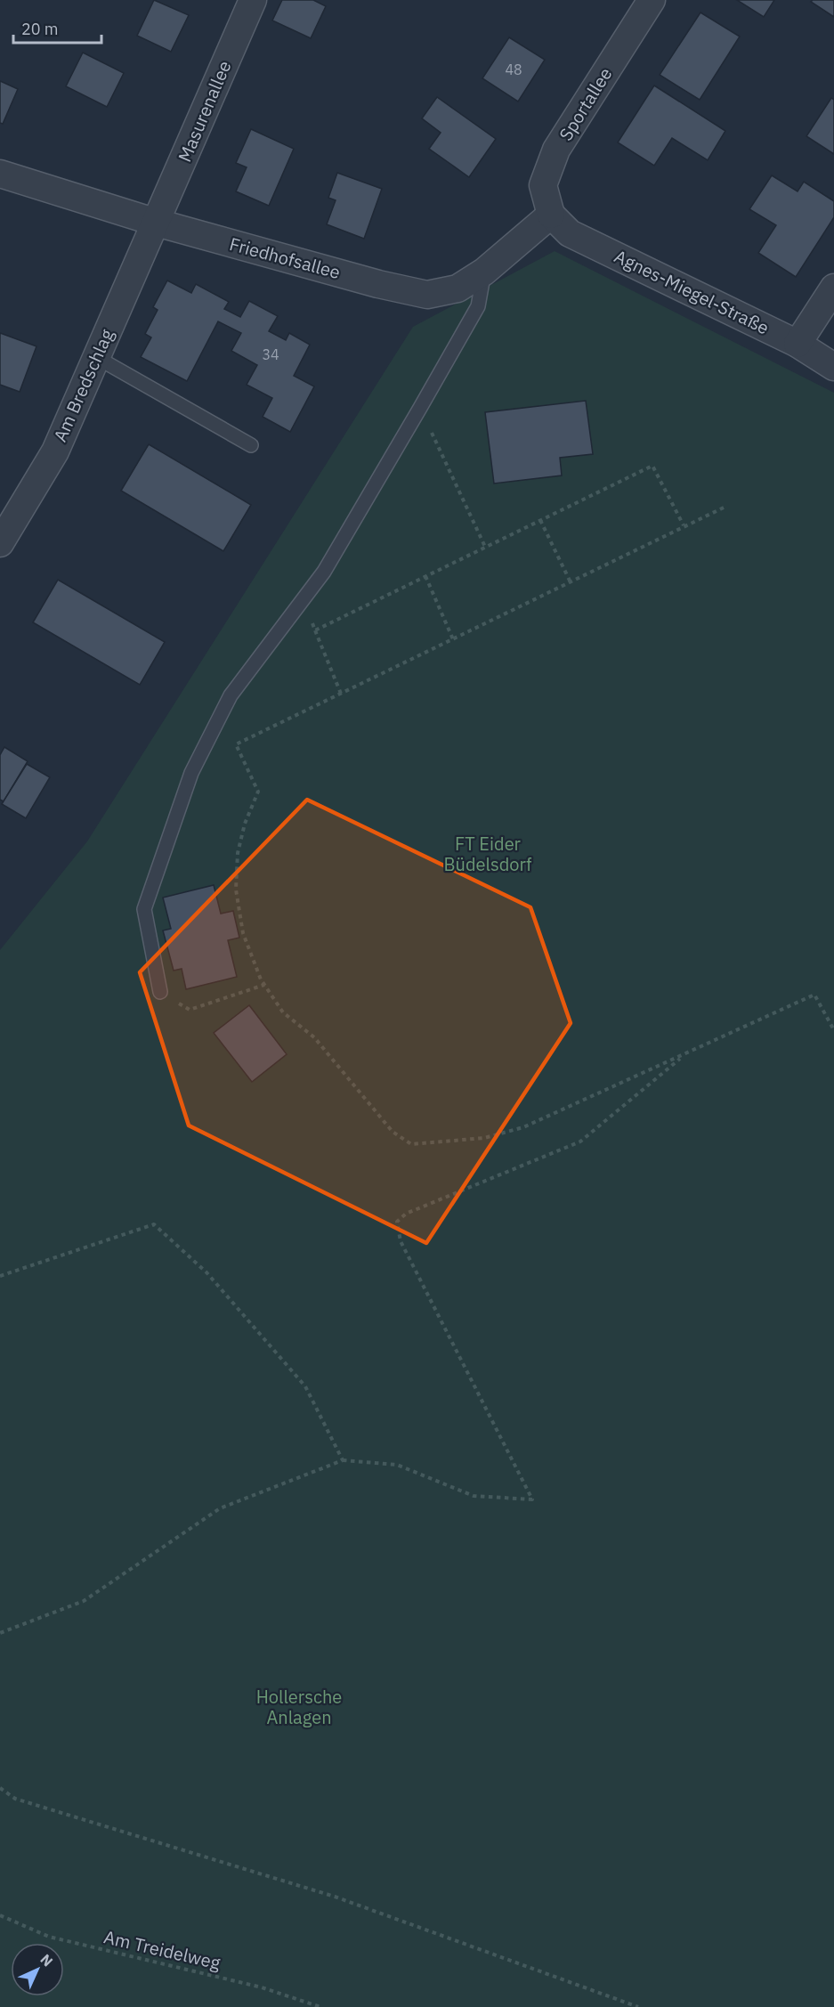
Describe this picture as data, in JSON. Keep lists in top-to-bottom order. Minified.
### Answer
{"streets":{"street":["Sportallee","Masurenallee","Friedhofsallee","Agnes-Miegel-Straße","Am Bredschlag"],"path":["Am Treidelweg"]},"crossings":[["Sportallee","Friedhofsallee"],["Sportallee","Agnes-Miegel-Straße"],["Masurenallee","Friedhofsallee"],["Masurenallee","Am Bredschlag"],["Friedhofsallee","Agnes-Miegel-Straße"],["Friedhofsallee","Am Bredschlag"]],"parks":["FT Eider Büdelsdorf","Hollersche Anlagen"],"house_numbers":["48","34"],"scale_bar":"20 m","north":"top right"}
